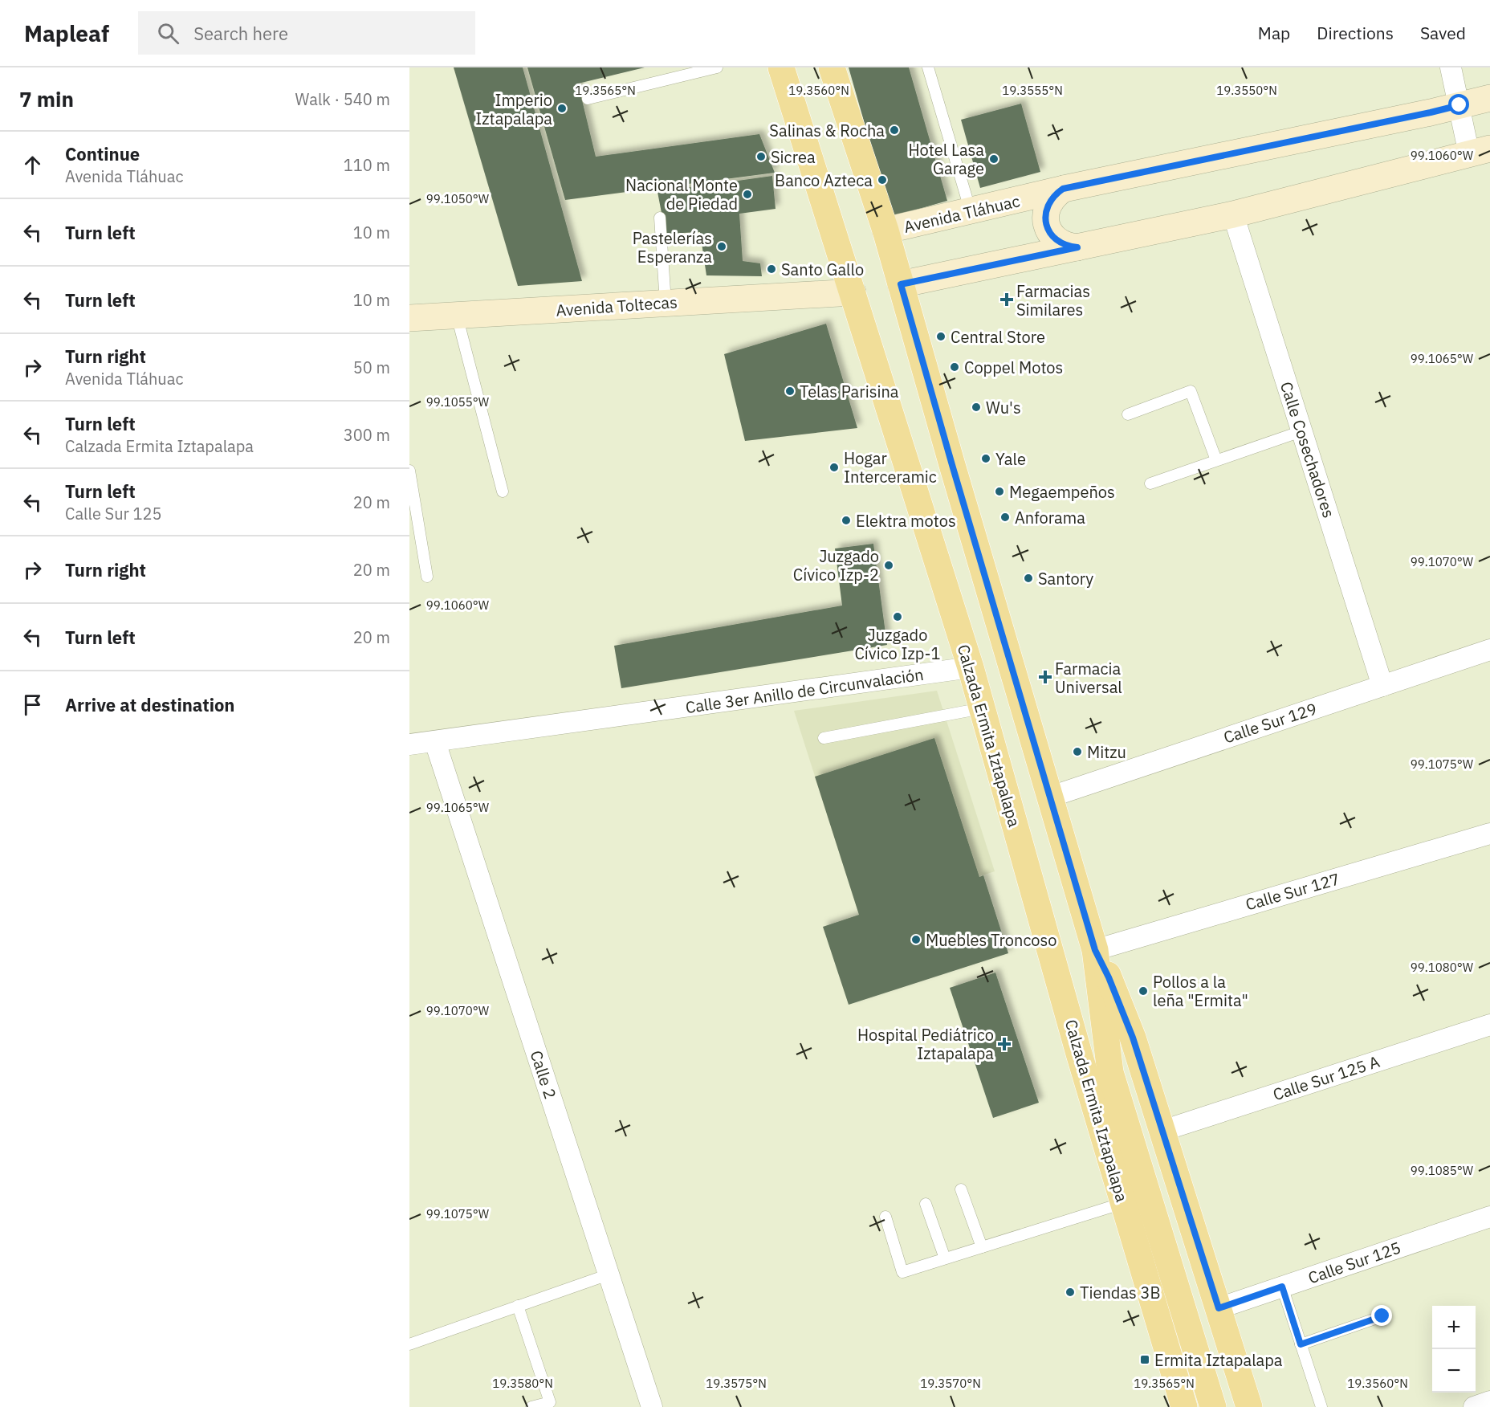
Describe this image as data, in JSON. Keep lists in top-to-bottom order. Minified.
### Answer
{"streets":{"main road":["Avenida Tláhuac","Avenida Toltecas","Calzada Ermita Iztapalapa"],"street":["Calle Cosechadores","Calle 3er Anillo de Circunvalación","Calle Sur 129","Calle Sur 127","Calle 2","Calle Sur 125 A","Calle Sur 125"]},"crossings":[["Avenida Tláhuac","Calzada Ermita Iztapalapa"],["Avenida Toltecas","Calzada Ermita Iztapalapa"],["Calle Cosechadores","Calle Sur 129"],["Calle 3er Anillo de Circunvalación","Calzada Ermita Iztapalapa"],["Calle 3er Anillo de Circunvalación","Calle 2"],["Calle Sur 129","Calzada Ermita Iztapalapa"],["Calzada Ermita Iztapalapa","Calle Sur 127"],["Calzada Ermita Iztapalapa","Calle Sur 125 A"],["Calzada Ermita Iztapalapa","Calle Sur 125"]],"places":{"other":["Imperio Iztapalapa","Salinas & Rocha","Sicrea","Hotel Lasa Garage","Banco Azteca","Nacional Monte de Piedad","Pastelerías Esperanza","Santo Gallo","Central Store","Coppel Motos","Telas Parisina","Wu's","Yale","Hogar Interceramic","Megaempeños","Anforama","Elektra motos","Juzgado Cívico Izp-2","Santory","Juzgado Cívico Izp-1","Mitzu","Muebles Troncoso","Pollos a la leña \"Ermita\"","Tiendas 3B"],"health":["Farmacias Similares","Farmacia Universal","Hospital Pediátrico Iztapalapa"],"transit":["Ermita Iztapalapa"]},"page":{"header":"Mapleaf","search":"Search here","nav":["Map","Directions","Saved"],"heading":["7 min","Walk · 540 m"],"list":[["Continue","Avenida Tláhuac","110 m"],["Turn left","10 m"],["Turn left","10 m"],["Turn right","Avenida Tláhuac","50 m"],["Turn left","Calzada Ermita Iztapalapa","300 m"],["Turn left","Calle Sur 125","20 m"],["Turn right","20 m"],["Turn left","20 m"],"Arrive at destination"],"map_buttons":["+","−"]},"coordinates":["19.3565°N","19.3560°N","19.3555°N","19.3550°N","99.1060°W","99.1050°W","99.1065°W","99.1055°W","99.1070°W","99.1075°W","99.1080°W","99.1085°W","19.3580°N","19.3575°N","19.3570°N"]}
